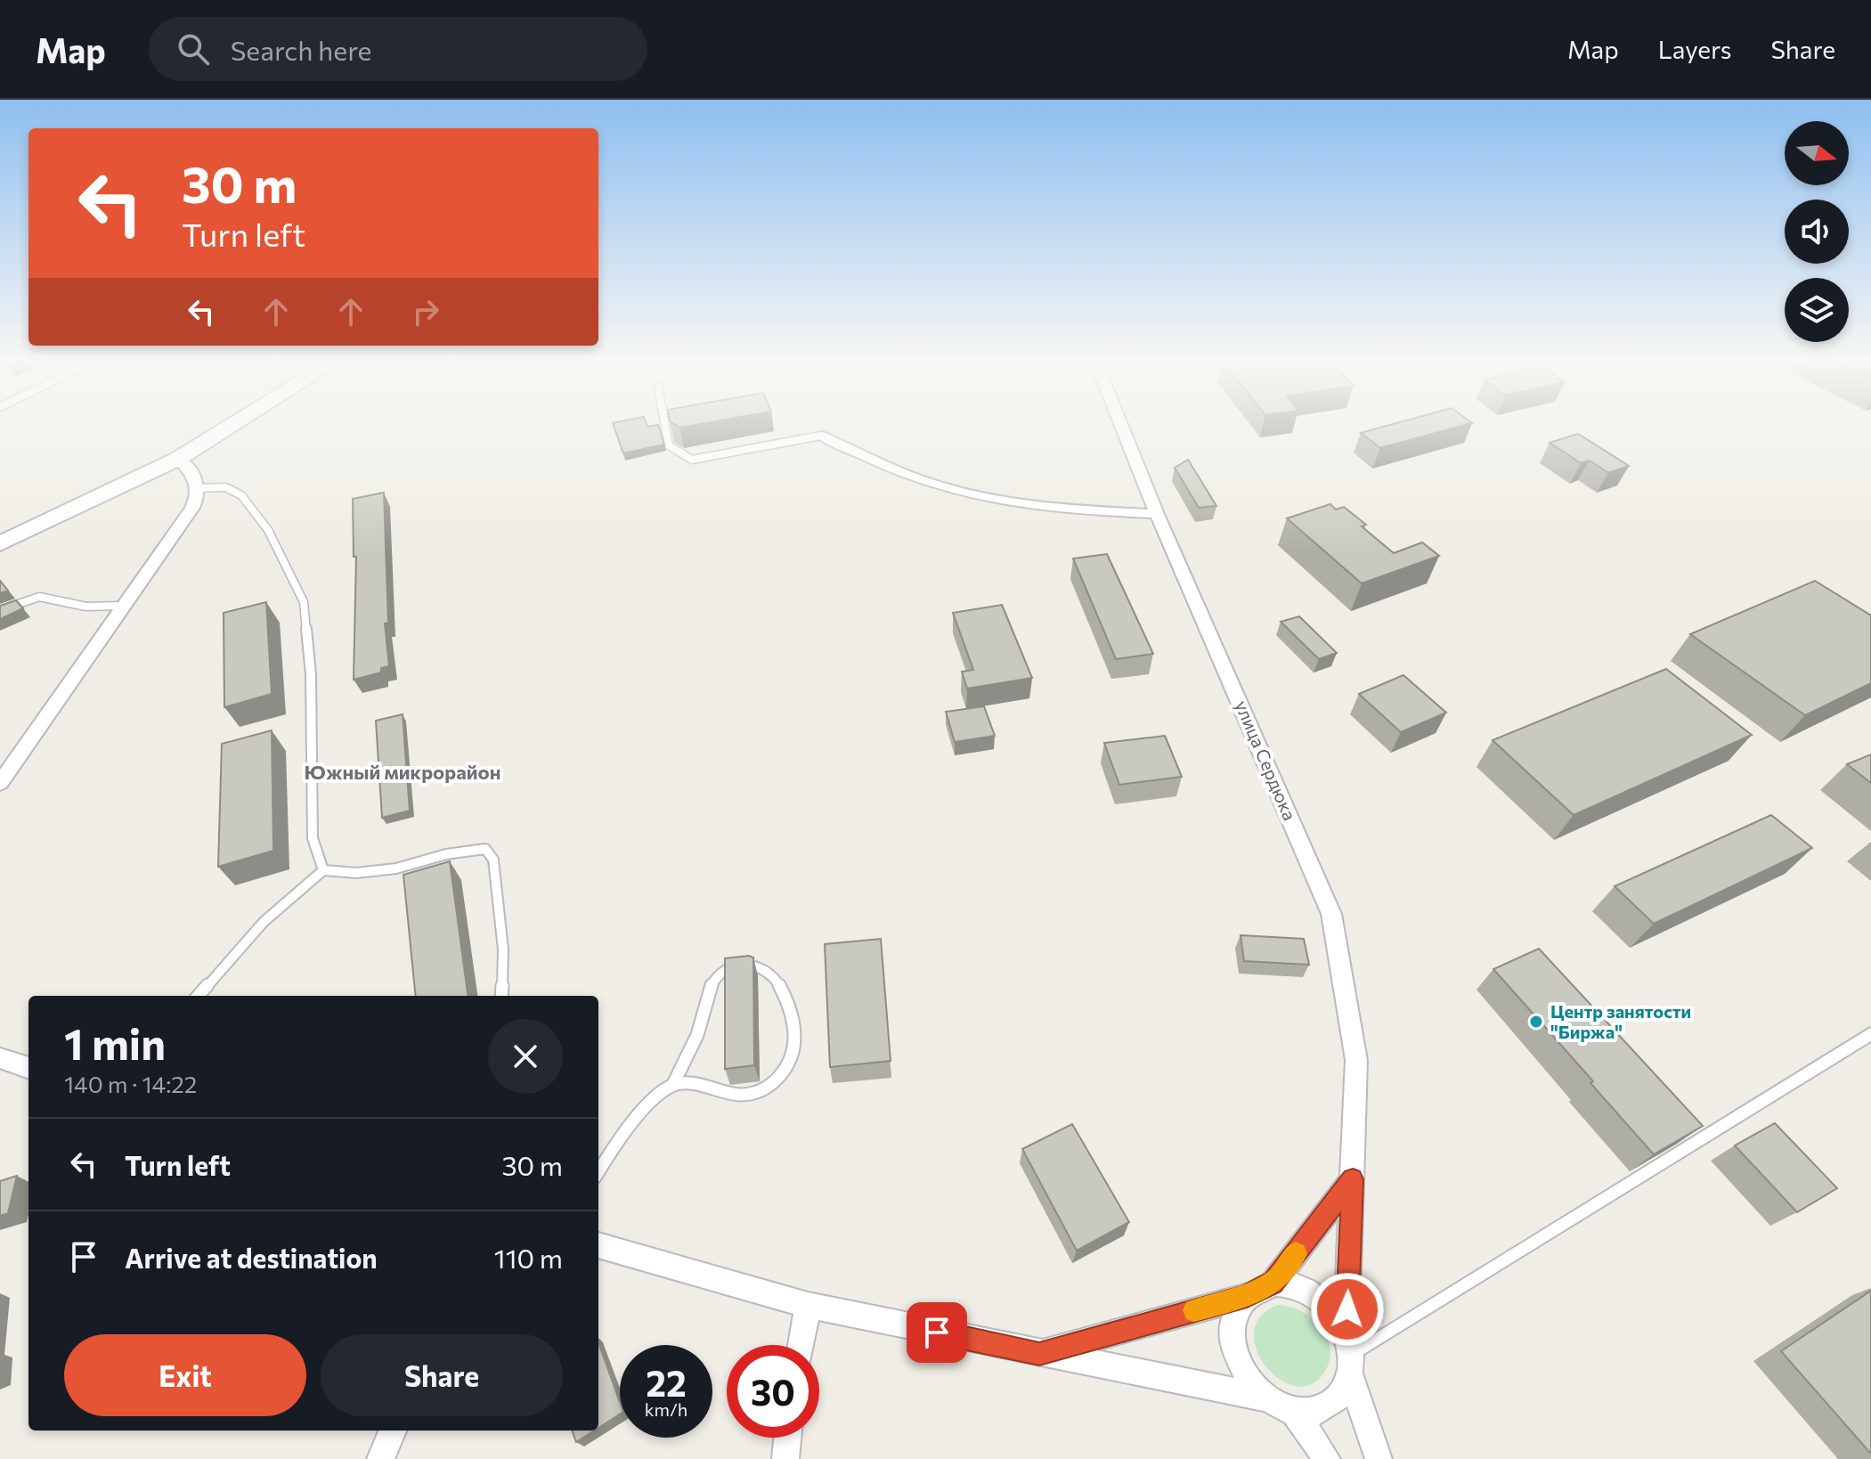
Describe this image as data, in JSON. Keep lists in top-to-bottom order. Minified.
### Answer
{"streets":{"street":["улица Сердюка"]},"districts":["Южный микрорайон"],"places":["Центр занятости \"Биржа\""],"north":"right","page":{"header":"Map","search":"Search here","nav":["Map","Layers","Share"],"turn":["30 m","Turn left"],"heading":["1 min","140 m · 14:22"],"list":[{"name":"Turn left","value":"30 m"},{"name":"Arrive at destination","value":"110 m"}],"buttons":["Exit","Share"],"speed":"22 km/h","limit":"30"}}
